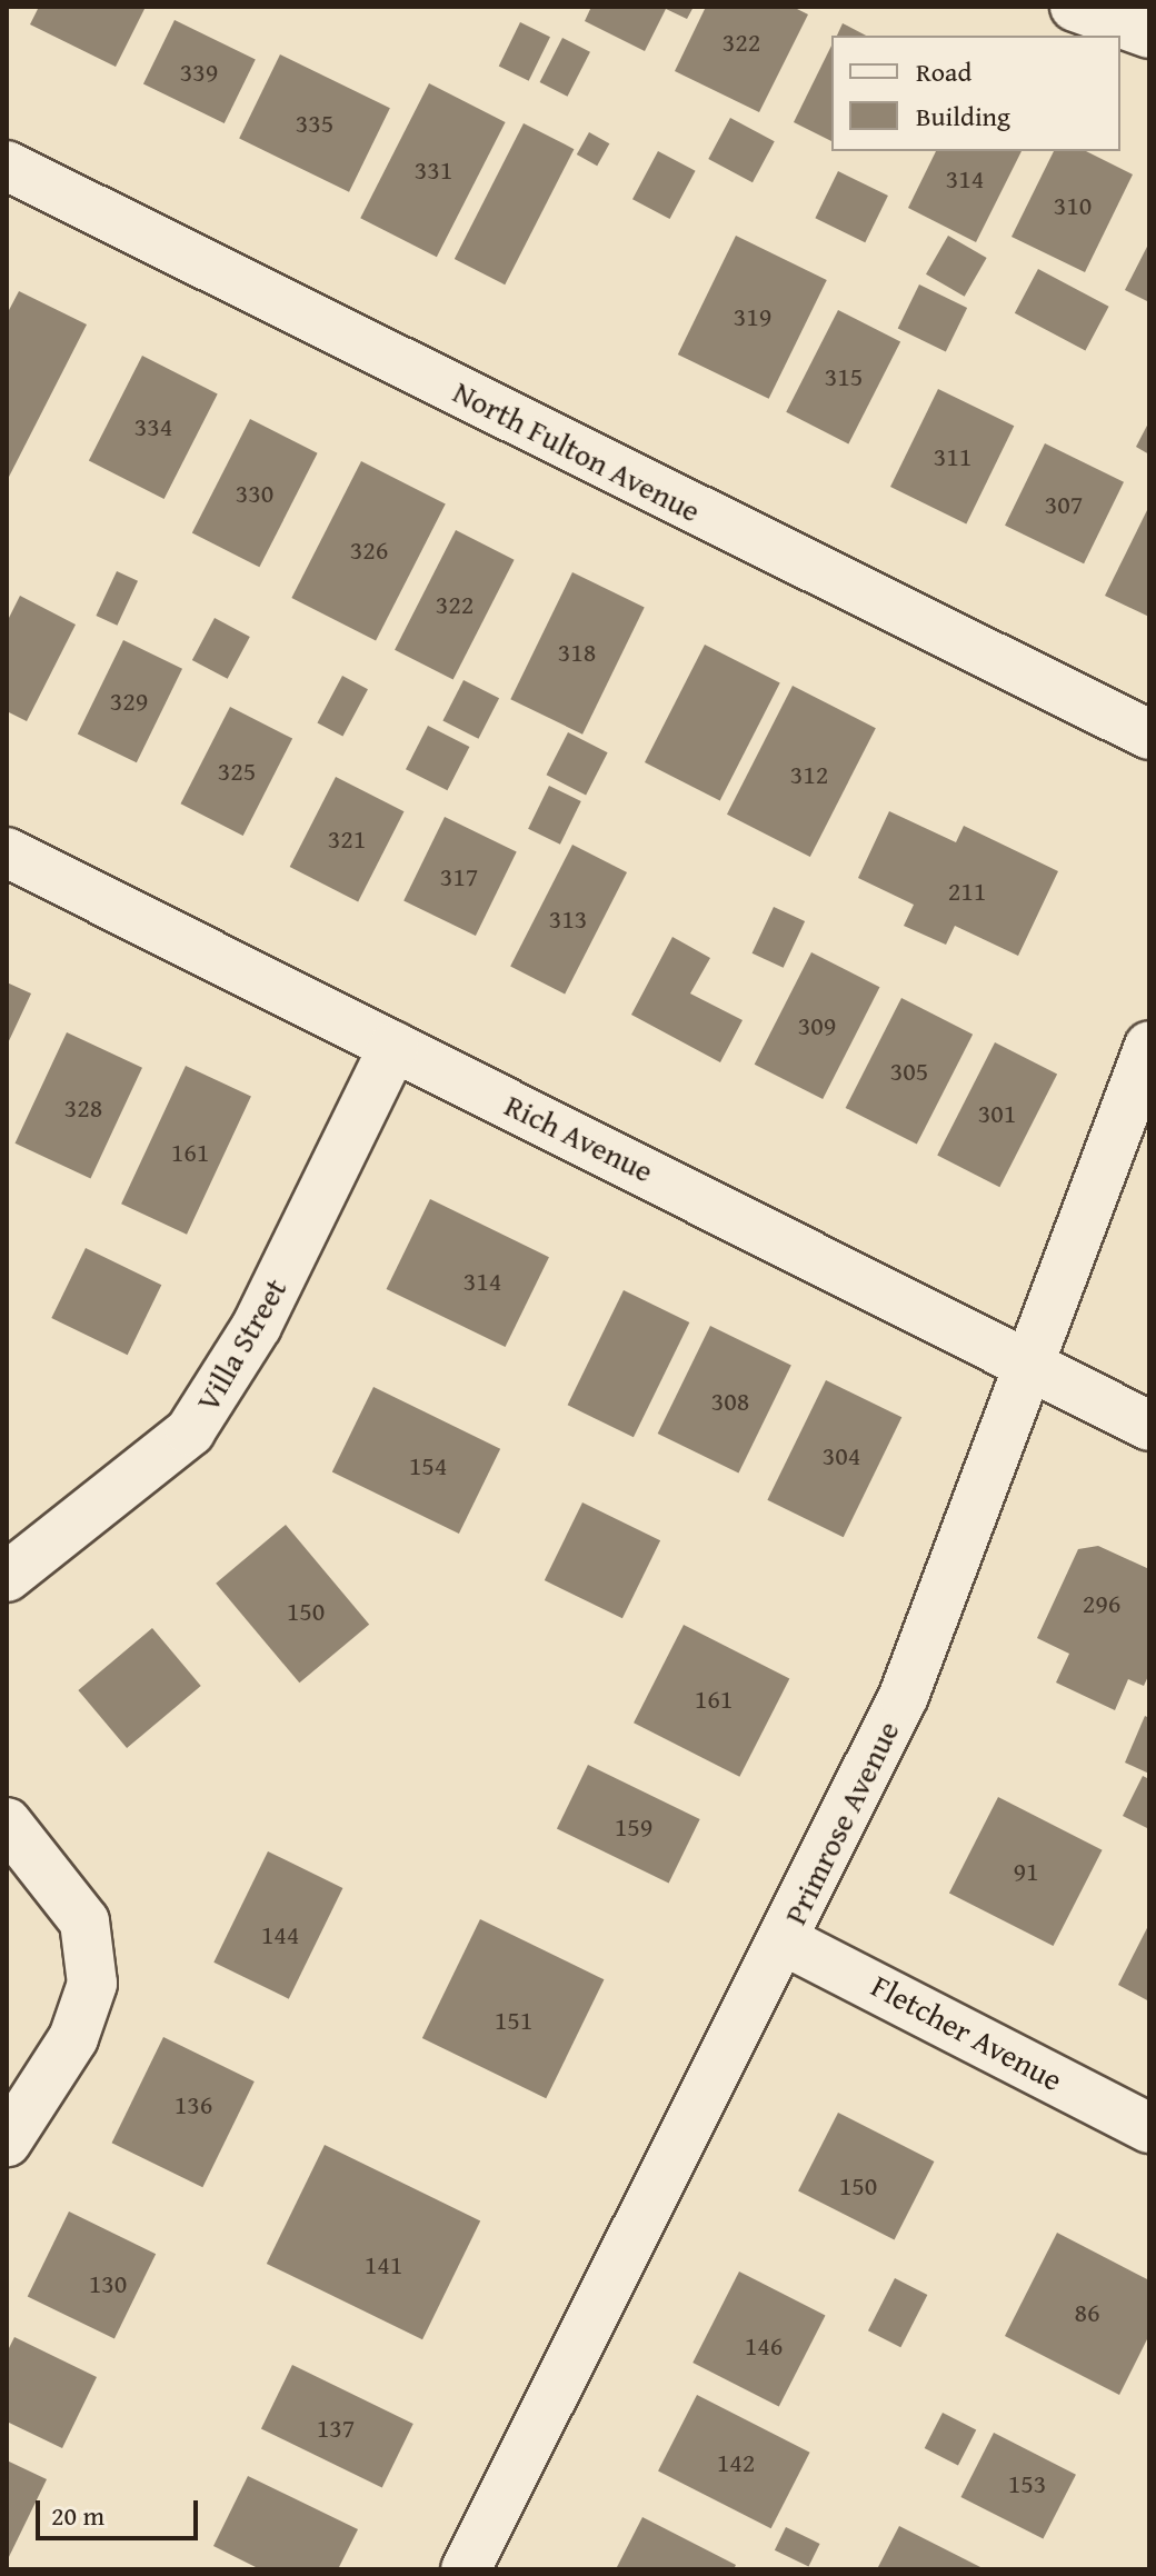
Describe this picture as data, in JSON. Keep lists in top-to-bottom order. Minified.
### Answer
{"streets":{"street":["North Fulton Avenue","Rich Avenue","Villa Street","Primrose Avenue","Fletcher Avenue"]},"crossings":[["Rich Avenue","Villa Street"],["Rich Avenue","Primrose Avenue"],["Primrose Avenue","Fletcher Avenue"]],"house_numbers":["322","339","335","331","314","310","319","315","334","311","330","307","326","322","318","329","325","312","321","317","211","313","309","305","328","301","161","314","308","304","154","296","150","161","159","91","144","151","136","150","141","130","86","146","137","142","153"],"legend":["Road","Building"],"scale_bar":"20 m"}
